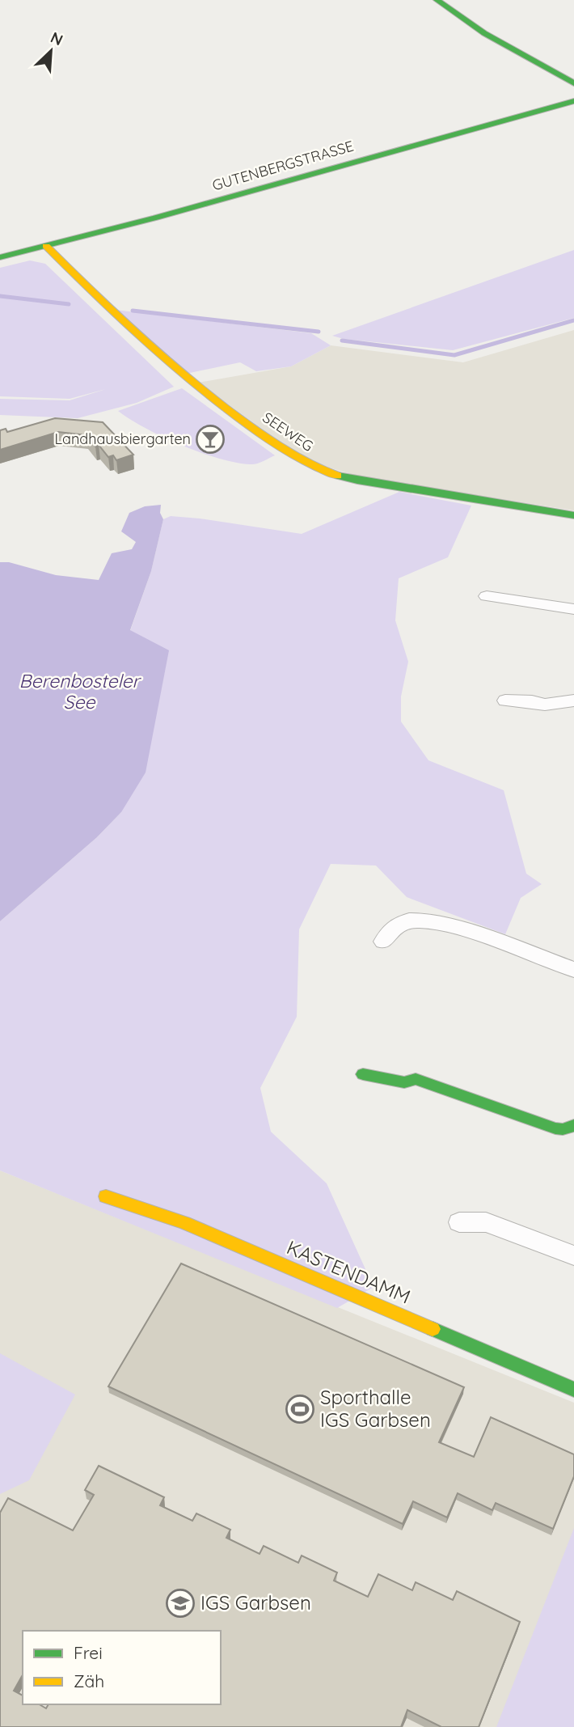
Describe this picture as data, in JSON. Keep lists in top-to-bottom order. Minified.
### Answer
{"streets":{"street":["GUTENBERGSTRASSE","SEEWEG","KASTENDAMM"]},"crossings":[["GUTENBERGSTRASSE","SEEWEG"]],"water":["Berenbosteler See"],"places":{"bar":["Landhausbiergarten"],"sports":["Sporthalle IGS Garbsen"],"school or university":["IGS Garbsen"]},"legend":["Frei","Zäh"],"north":"top right"}
